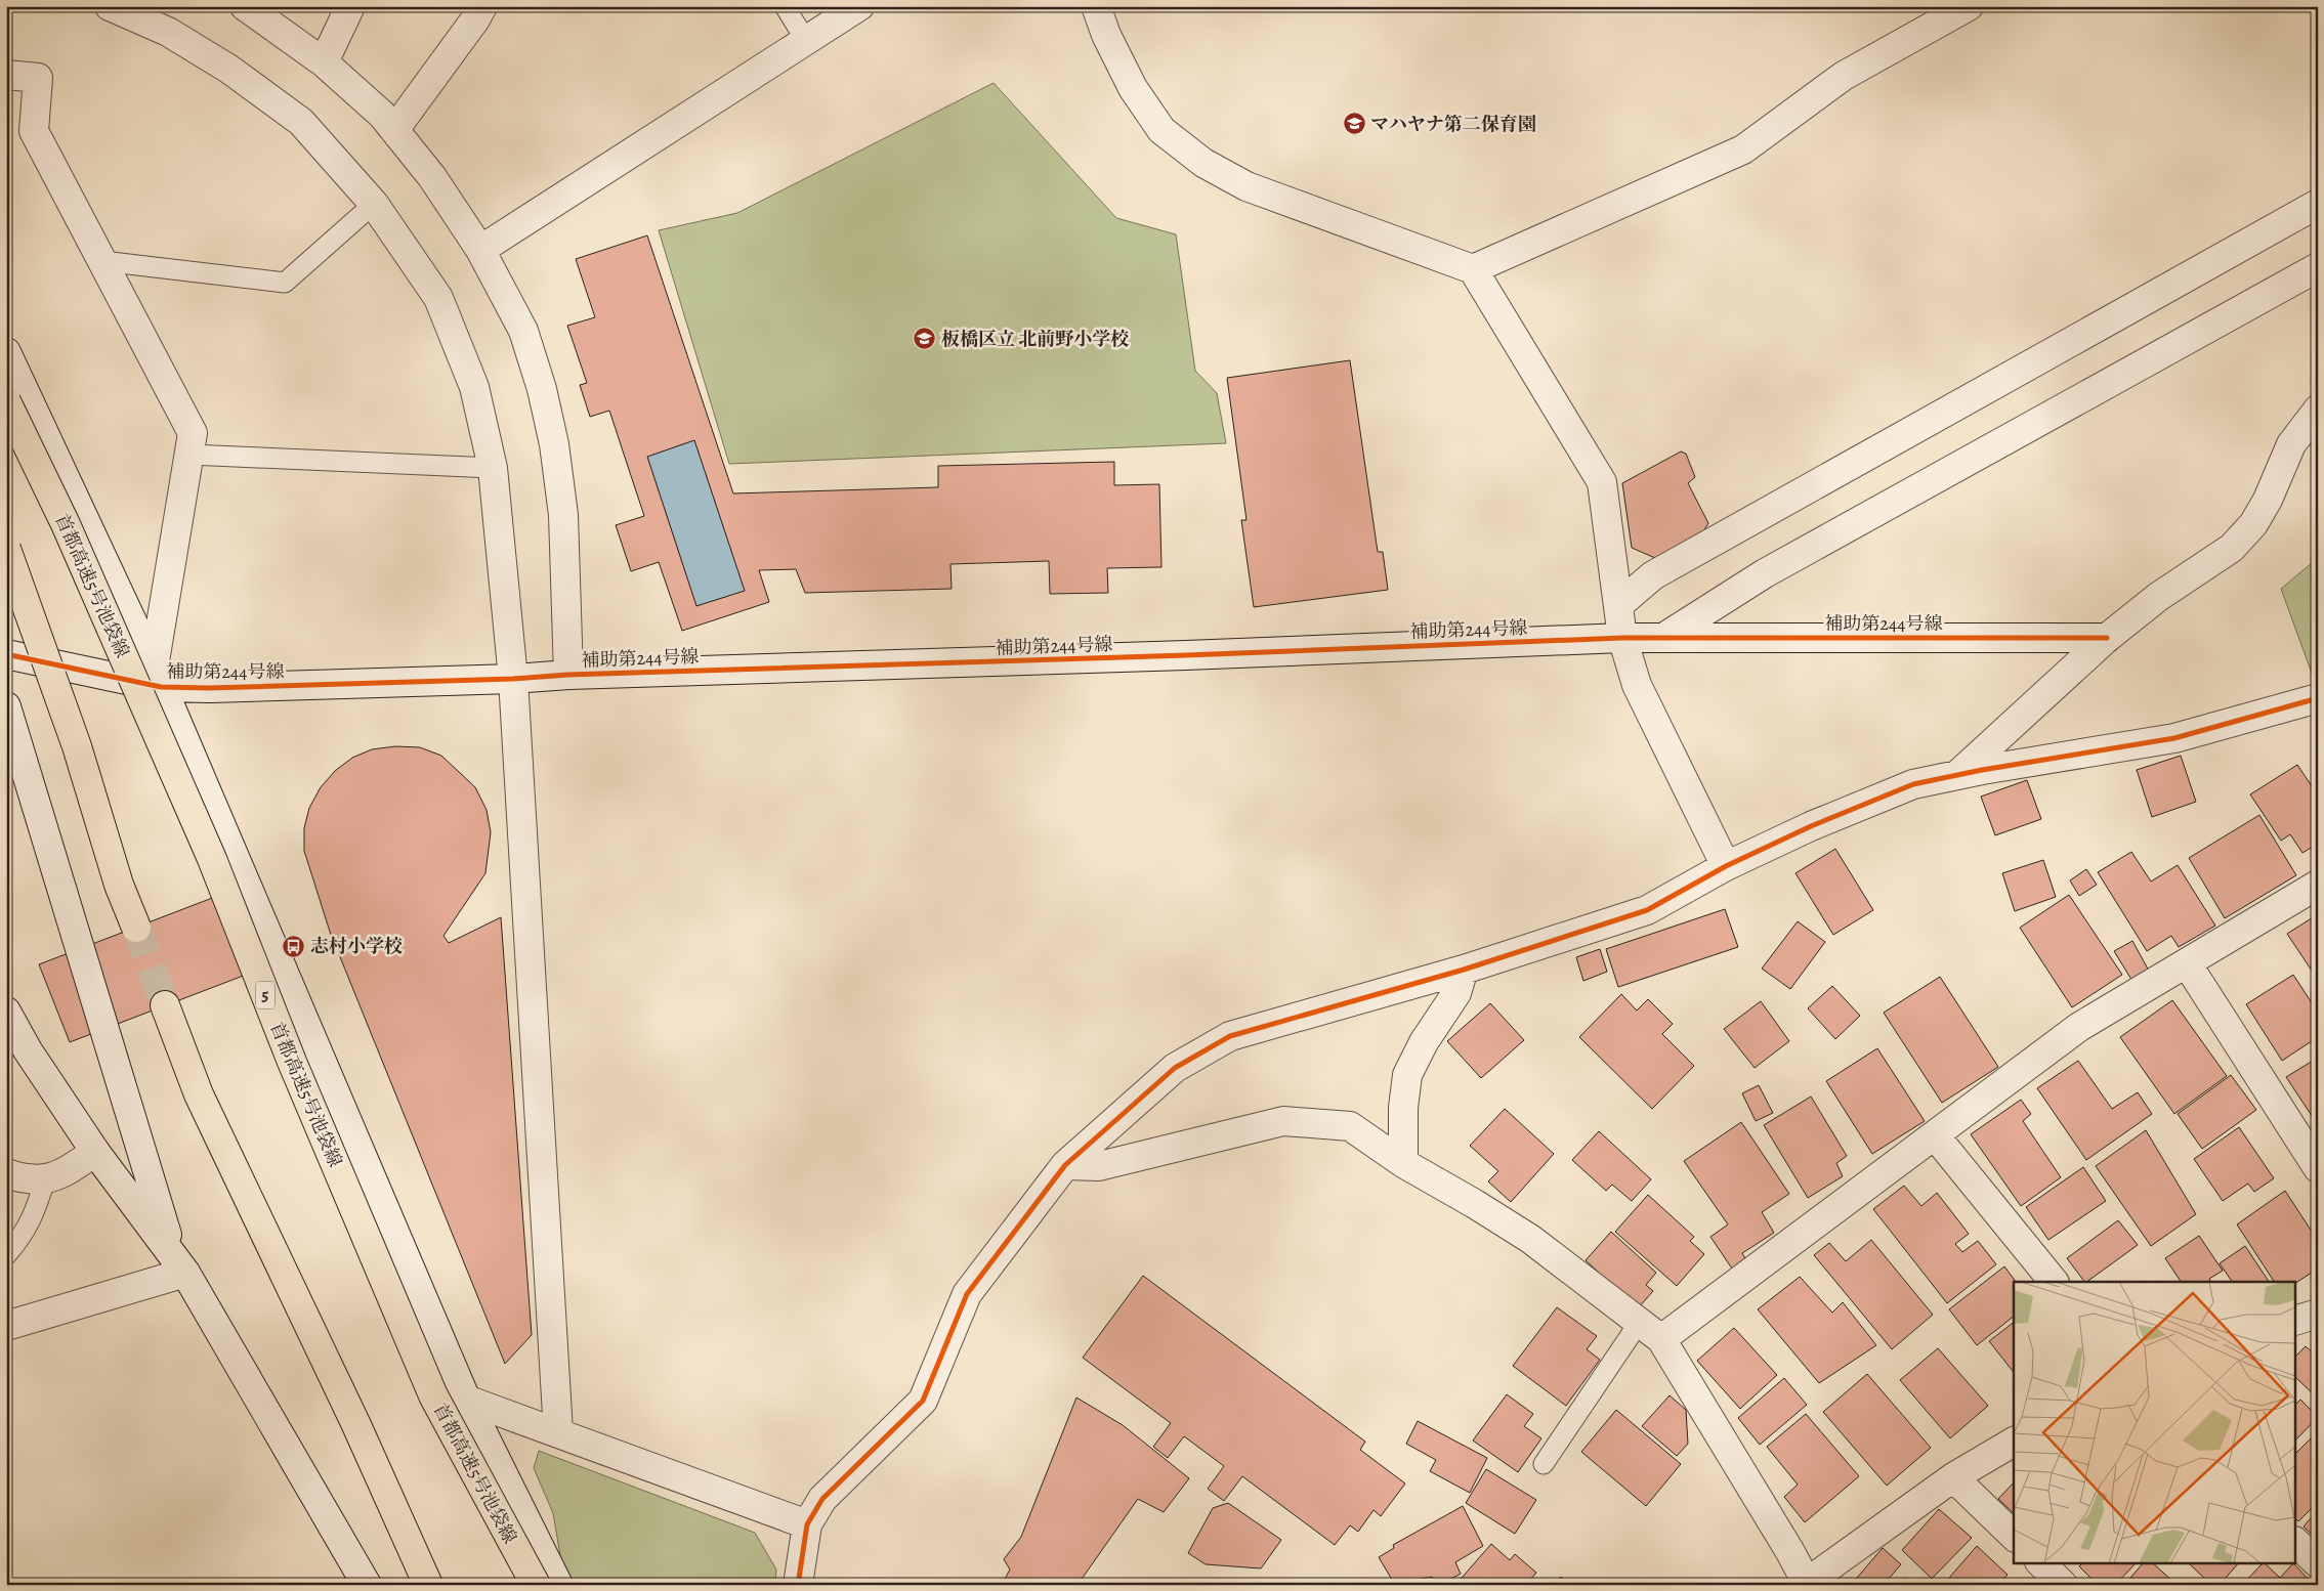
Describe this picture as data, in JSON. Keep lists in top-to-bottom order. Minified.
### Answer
{"streets":{"highway":["首都高速5号池袋線","5"],"street":["補助第244号線"]},"places":{"school or university":["マハヤナ第二保育園","板橋区立 北前野小学校"],"bus stop":["志村小学校"]}}
